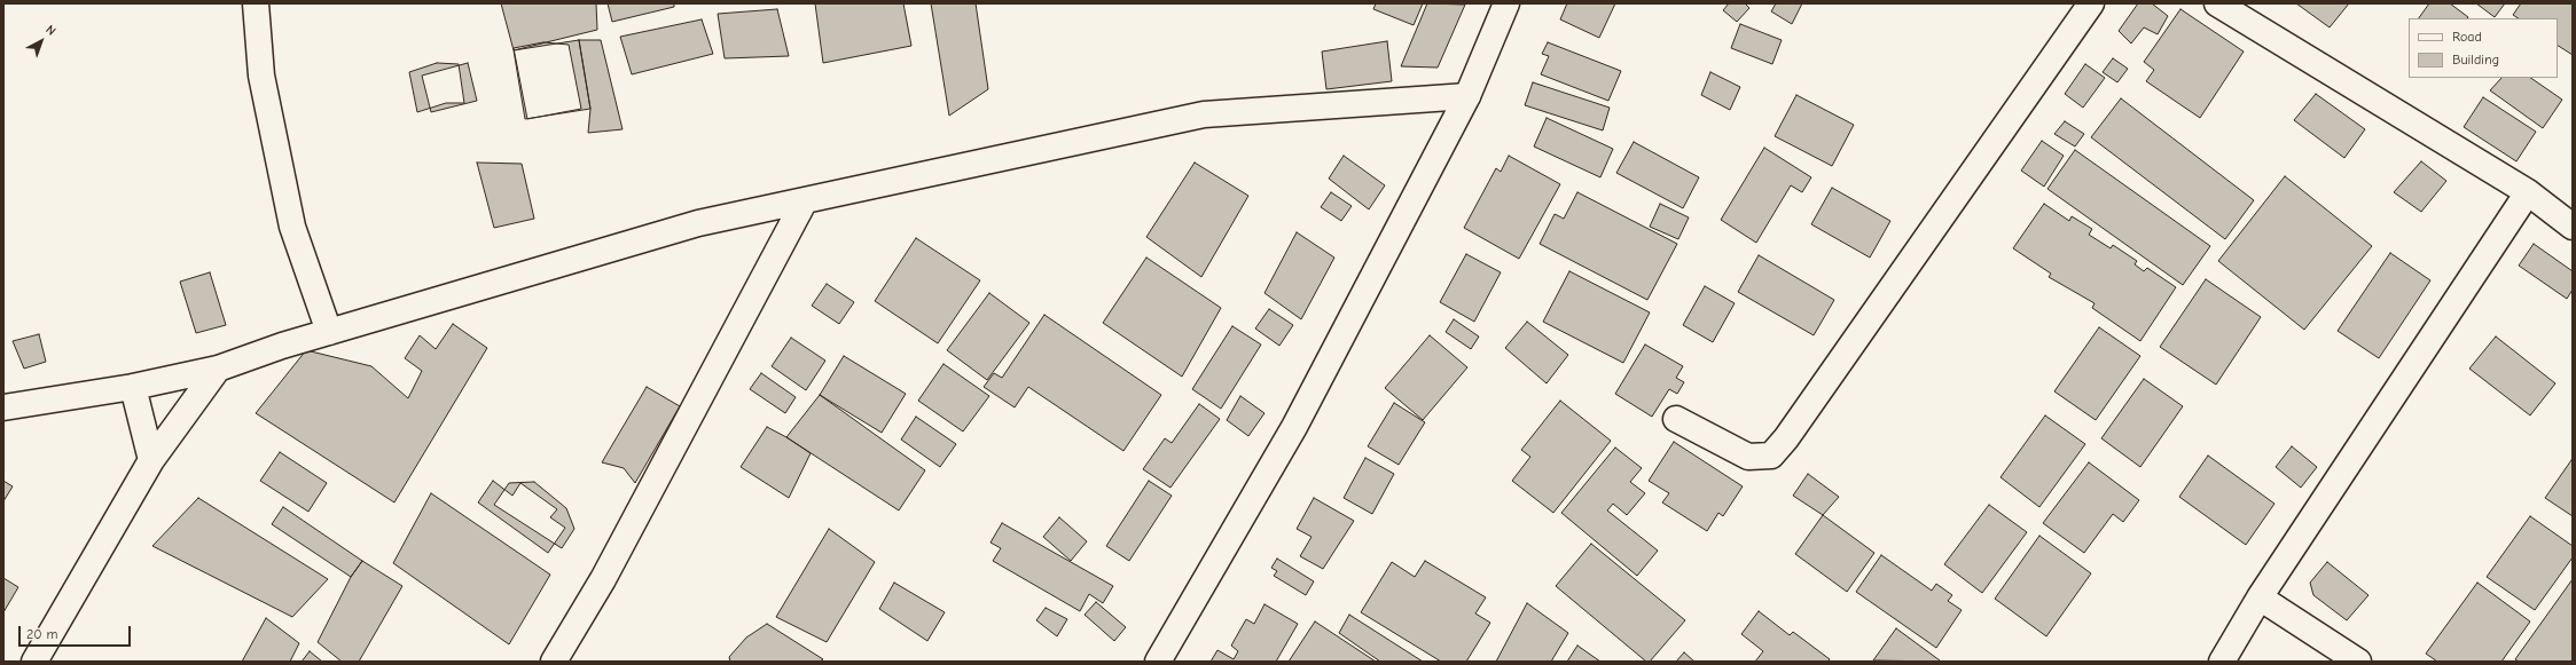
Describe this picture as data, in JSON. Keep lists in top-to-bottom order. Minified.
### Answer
{"legend":["Road","Building"],"scale_bar":"20 m","north":"top right"}
